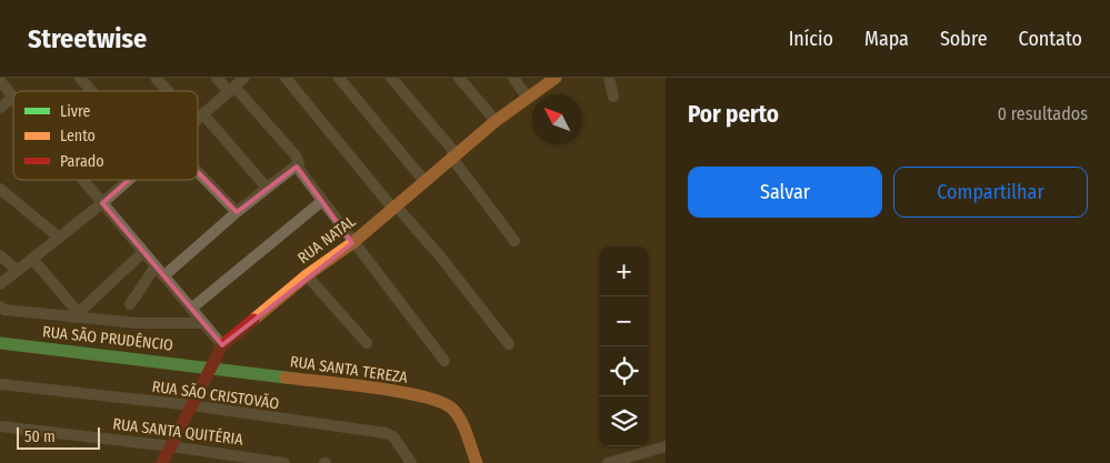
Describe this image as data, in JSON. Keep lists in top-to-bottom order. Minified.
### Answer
{"streets":{"street":["RUA NATAL","RUA SÃO PRUDÊNCIO","RUA SANTA TEREZA","RUA SÃO CRISTOVÃO","RUA SANTA QUITÉRIA"]},"crossings":[["RUA NATAL","RUA SÃO PRUDÊNCIO"],["RUA NATAL","RUA SANTA TEREZA"],["RUA NATAL","RUA SÃO CRISTOVÃO"],["RUA NATAL","RUA SANTA QUITÉRIA"],["RUA SÃO PRUDÊNCIO","RUA SANTA TEREZA"]],"legend":["Livre","Lento","Parado"],"scale_bar":"50 m","north":"top left","page":{"header":"Streetwise","nav":["Início","Mapa","Sobre","Contato"],"heading":["Por perto","0 resultados"],"buttons":["Salvar","Compartilhar"],"map_buttons":["+","−"],"scale":"50 m"}}
